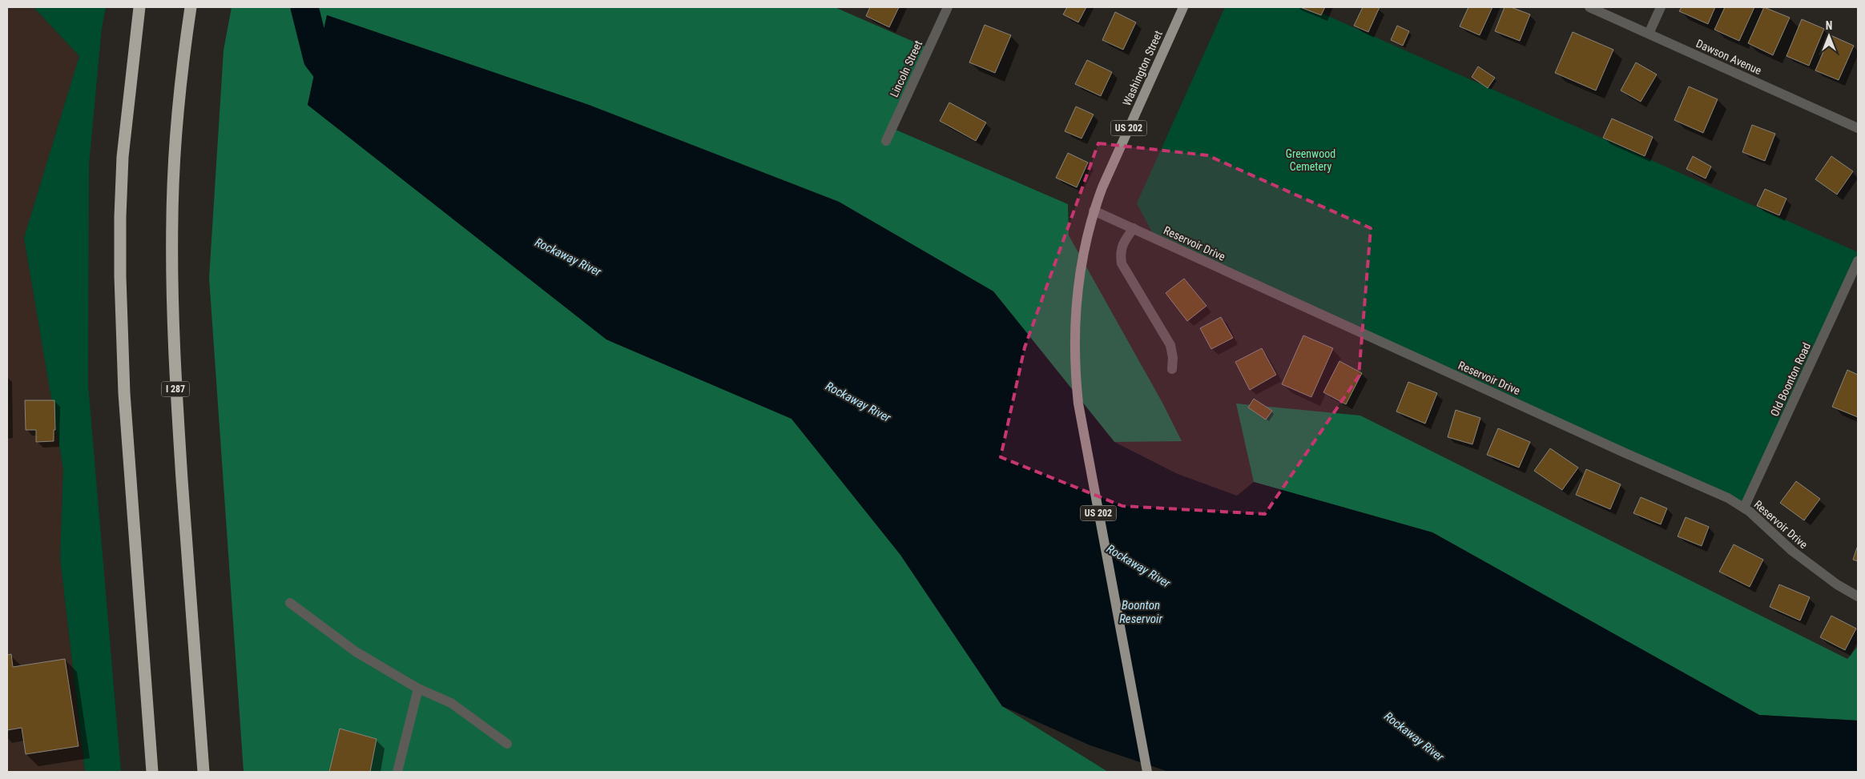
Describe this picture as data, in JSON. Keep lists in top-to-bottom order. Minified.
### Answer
{"streets":{"highway":["I 287"],"main road":["Washington Street","US 202"],"street":["Dawson Avenue","Lincoln Street","Reservoir Drive","Old Boonton Road"]},"crossings":[["Washington Street","Reservoir Drive"],["Reservoir Drive","Old Boonton Road"]],"water":["Rockaway River","Boonton Reservoir"],"parks":["Greenwood Cemetery"],"north":"top"}
